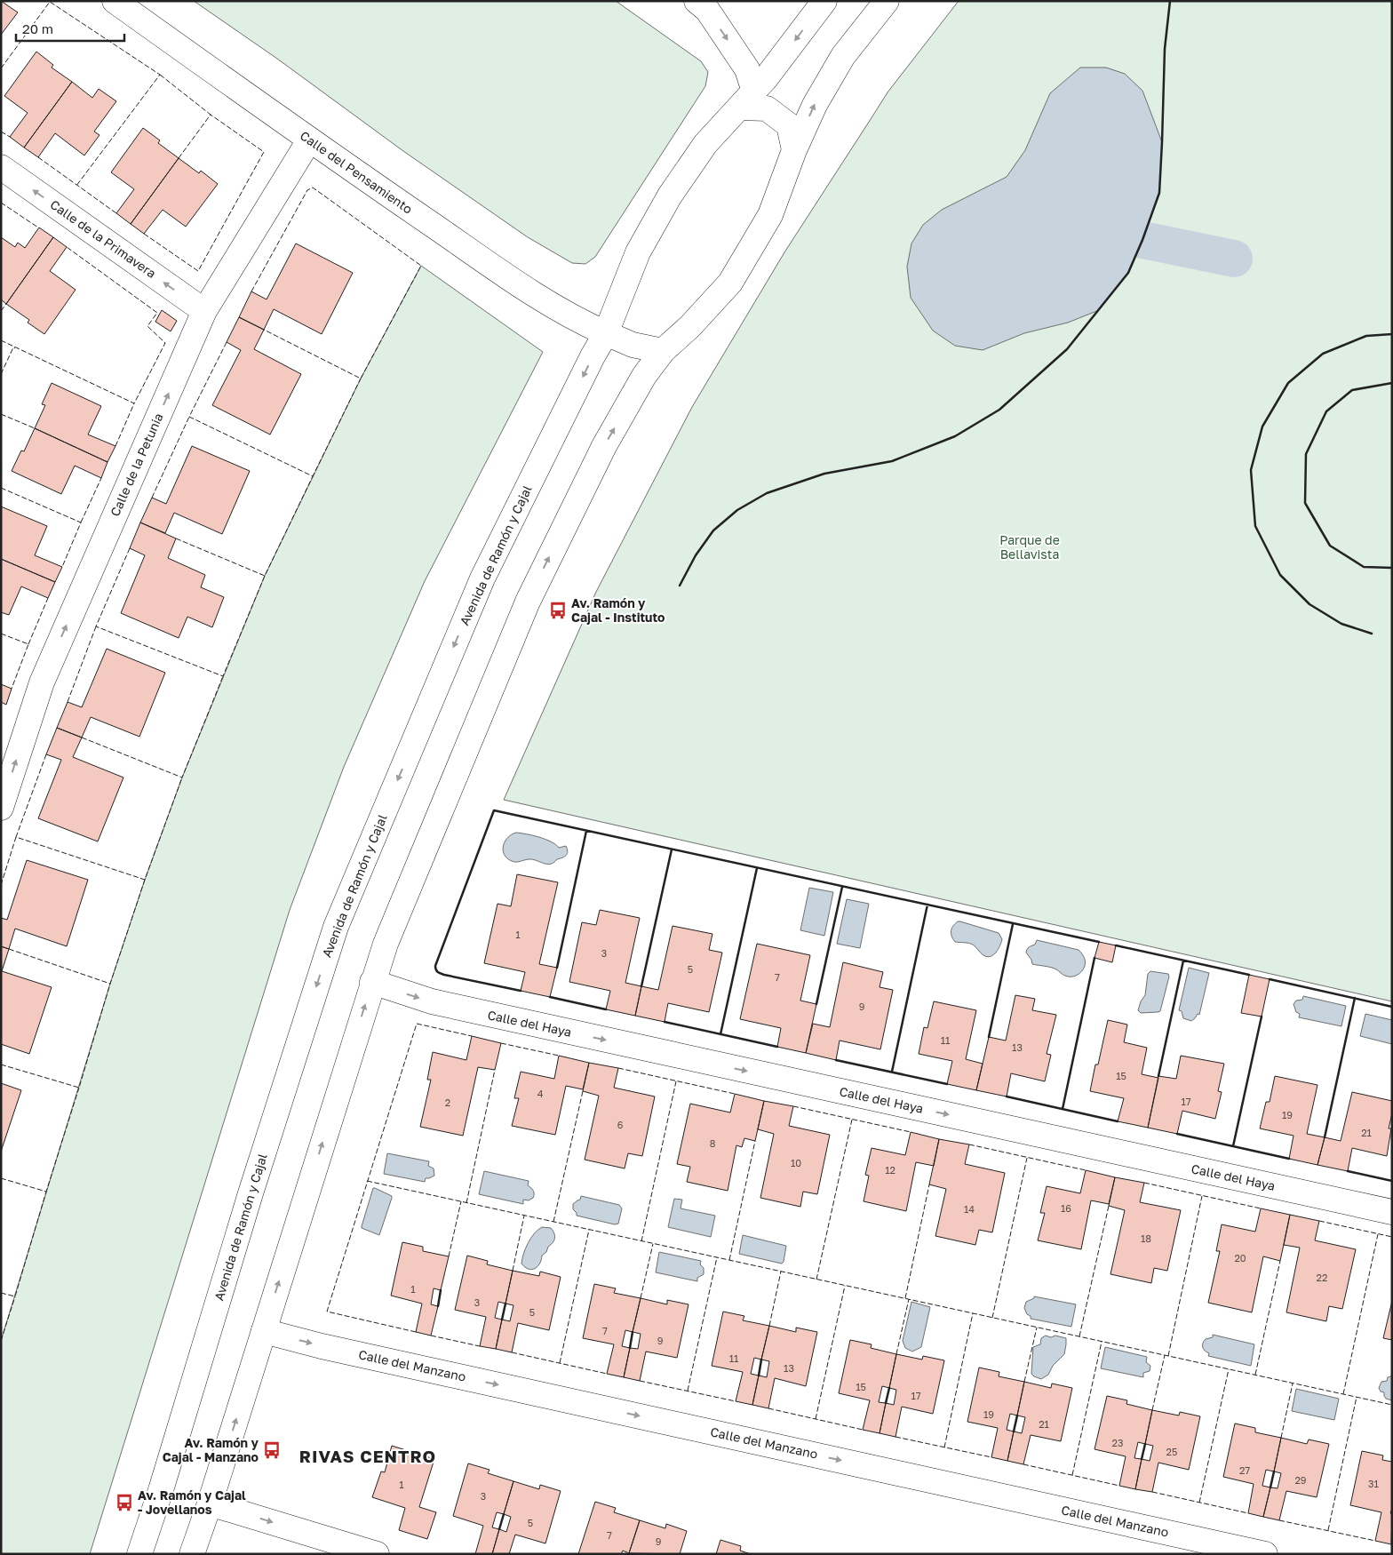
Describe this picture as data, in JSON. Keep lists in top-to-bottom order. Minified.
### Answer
{"streets":{"street":["Calle del Pensamiento","Calle de la Primavera","Calle de la Petunia","Avenida de Ramón y Cajal","Calle del Haya","Calle del Manzano"]},"crossings":[["Calle del Pensamiento","Calle de la Petunia"],["Calle del Pensamiento","Avenida de Ramón y Cajal"],["Calle de la Primavera","Calle de la Petunia"]],"one_way":["Calle de la Primavera","Calle de la Petunia","Calle del Haya","Calle del Manzano"],"districts":["RIVAS CENTRO"],"parks":["Parque de Bellavista"],"places":{"bus stop":["Av. Ramón y Cajal - Instituto","Av. Ramón y Cajal - Manzano","Av. Ramón y Cajal - Jovellanos"]},"house_numbers":["1","3","5","7","9","11","13","15","4","17","2","19","6","21","8","10","12","16","14","18","20","22","1","3","5","7","9","11","13","15","17","19","21","23","25","27","29","31","1","3","5","7","9"],"scale_bar":"20 m"}
